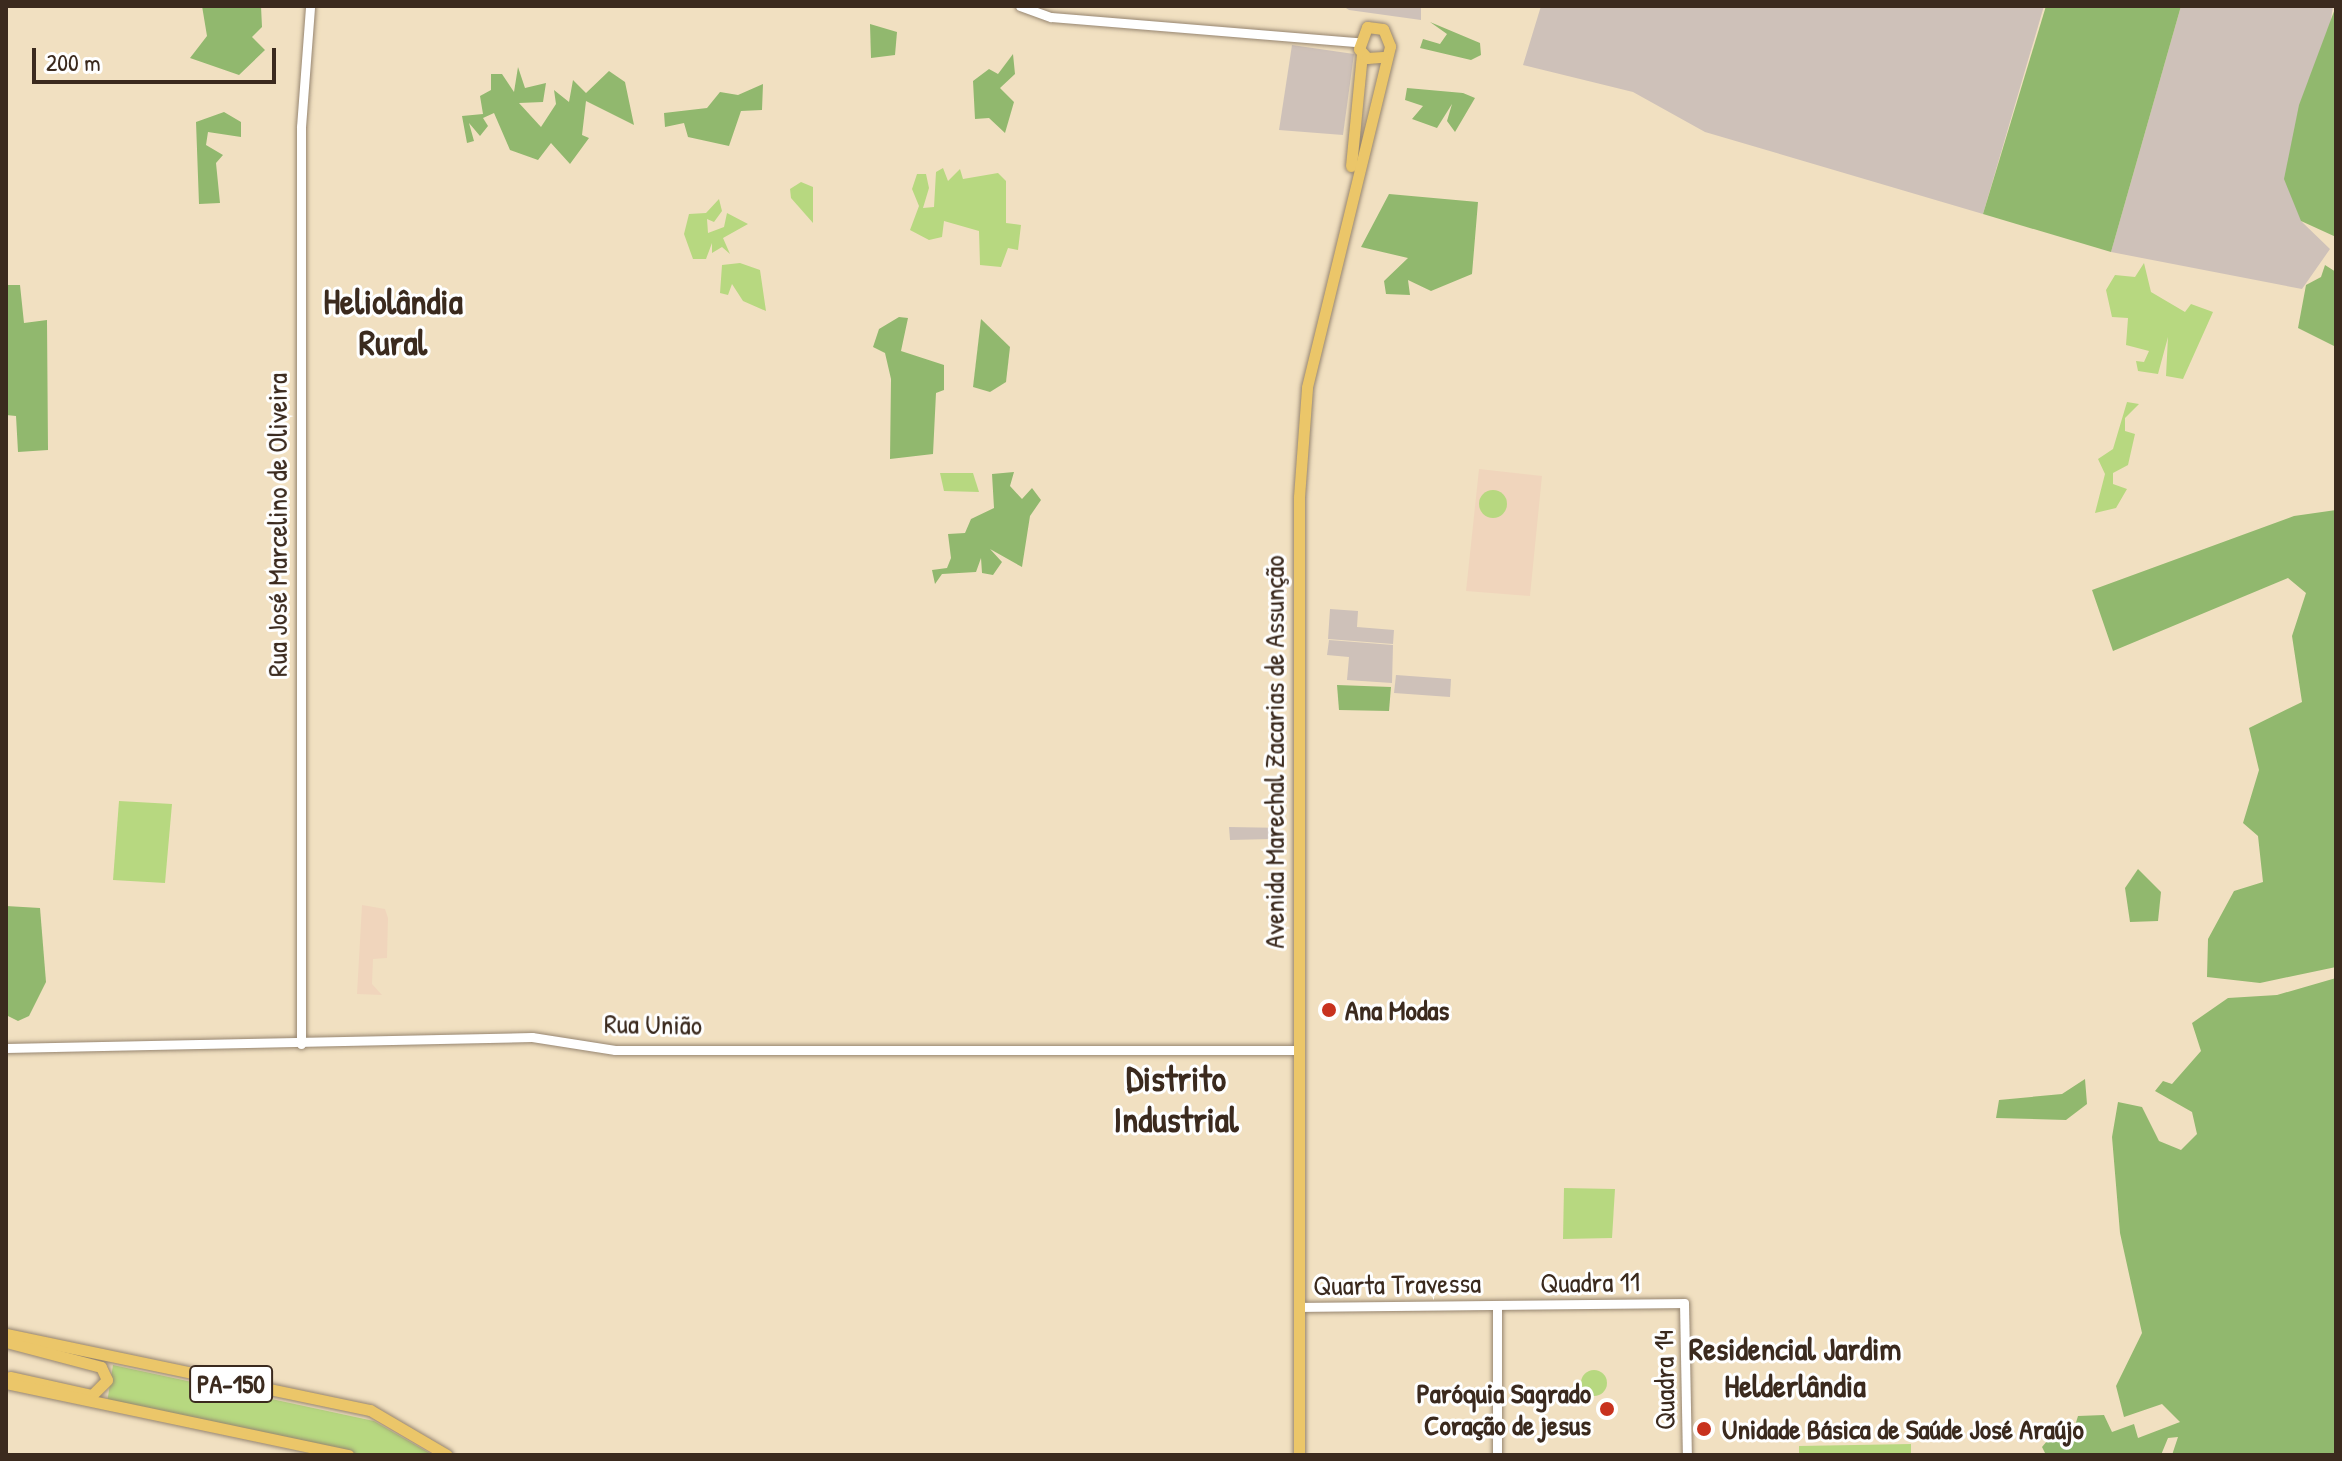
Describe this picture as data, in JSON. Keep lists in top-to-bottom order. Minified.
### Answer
{"streets":{"main road":["Avenida Marechal Zacarias de Assunção","PA-150"],"street":["Rua José Marcelino de Oliveira","Rua União","Quadra 11","Quarta Travessa","Quadra 14"]},"crossings":[["Rua José Marcelino de Oliveira","Rua União"],["Avenida Marechal Zacarias de Assunção","Rua União"],["Avenida Marechal Zacarias de Assunção","Quarta Travessa"],["Quadra 11","Quarta Travessa"],["Quadra 11","Quadra 14"]],"districts":["Heliolândia Rural","Distrito Industrial","Residencial Jardim Helderlândia"],"places":["Ana Modas","Paróquia Sagrado Coração de jesus","Unidade Básica de Saúde José Araújo"],"scale_bar":"200 m"}
